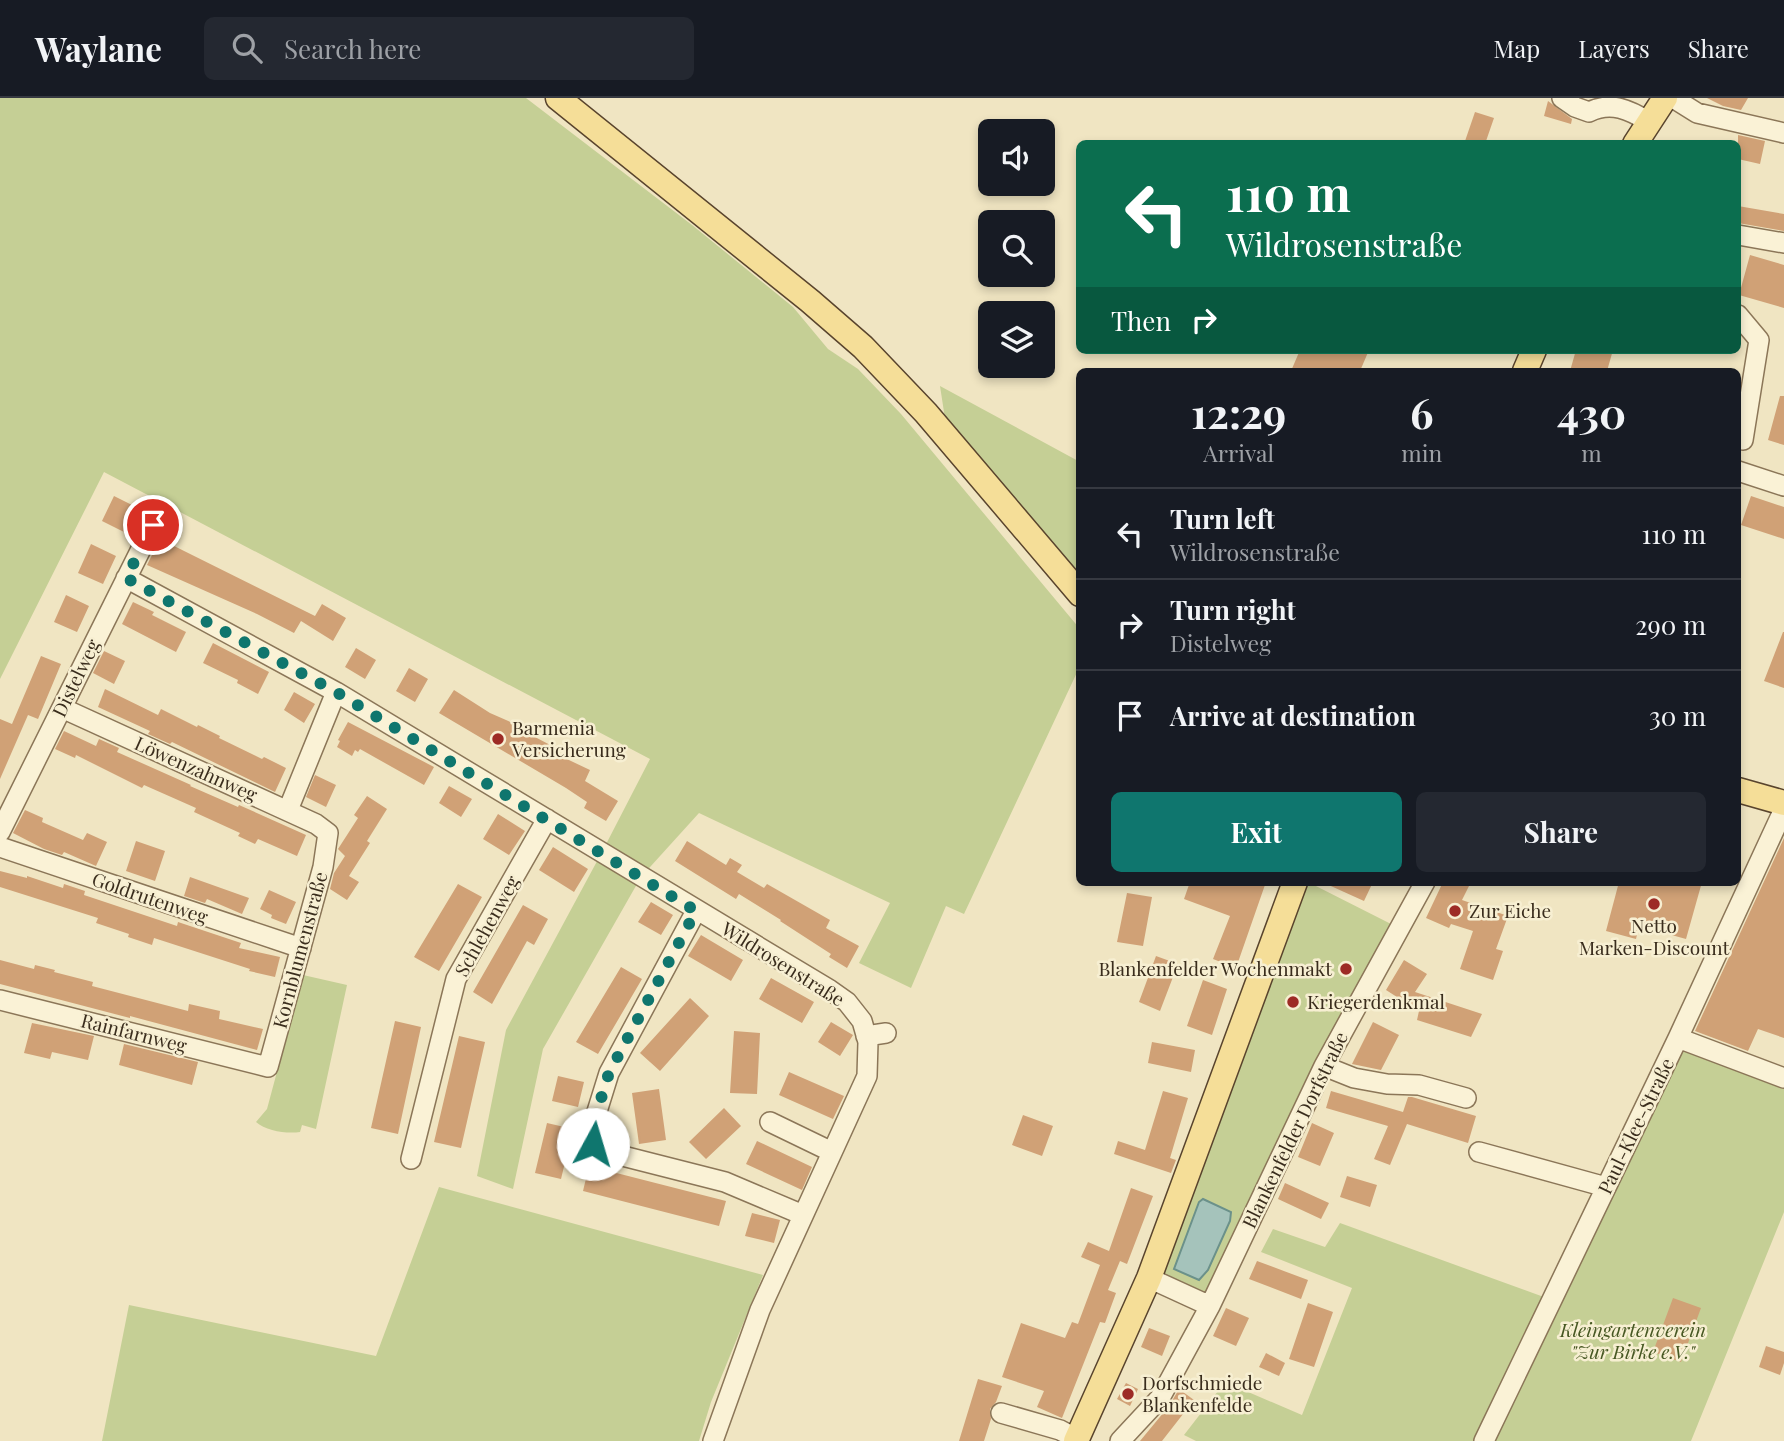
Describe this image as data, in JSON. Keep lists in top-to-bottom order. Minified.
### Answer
{"streets":{"street":["Distelweg","Löwenzahnweg","Goldrutenweg","Schlehenweg","Kornblumenstraße","Wildrosenstraße","Rainfarnweg","Paul-Klee-Straße","Blankenfelder Dorfstraße"]},"crossings":[["Distelweg","Löwenzahnweg"],["Distelweg","Wildrosenstraße"],["Löwenzahnweg","Kornblumenstraße"],["Goldrutenweg","Kornblumenstraße"],["Schlehenweg","Wildrosenstraße"],["Kornblumenstraße","Rainfarnweg"]],"parks":["Kleingartenverein \"Zur Birke e.V.\""],"places":["Barmenia Versicherung","Netto Marken-Discount","Zur Eiche","Blankenfelder Wochenmakt","Kriegerdenkmal","Dorfschmiede Blankenfelde"],"page":{"header":"Waylane","search":"Search here","nav":["Map","Layers","Share"],"turn":["110 m","Wildrosenstraße"],"then":"Then","eta":["12:29","Arrival","6","min","430","m"],"list":[{"name":"Turn left","note":"Wildrosenstraße","value":"110 m"},{"name":"Turn right","note":"Distelweg","value":"290 m"},{"name":"Arrive at destination","value":"30 m"}],"buttons":["Exit","Share"]}}
